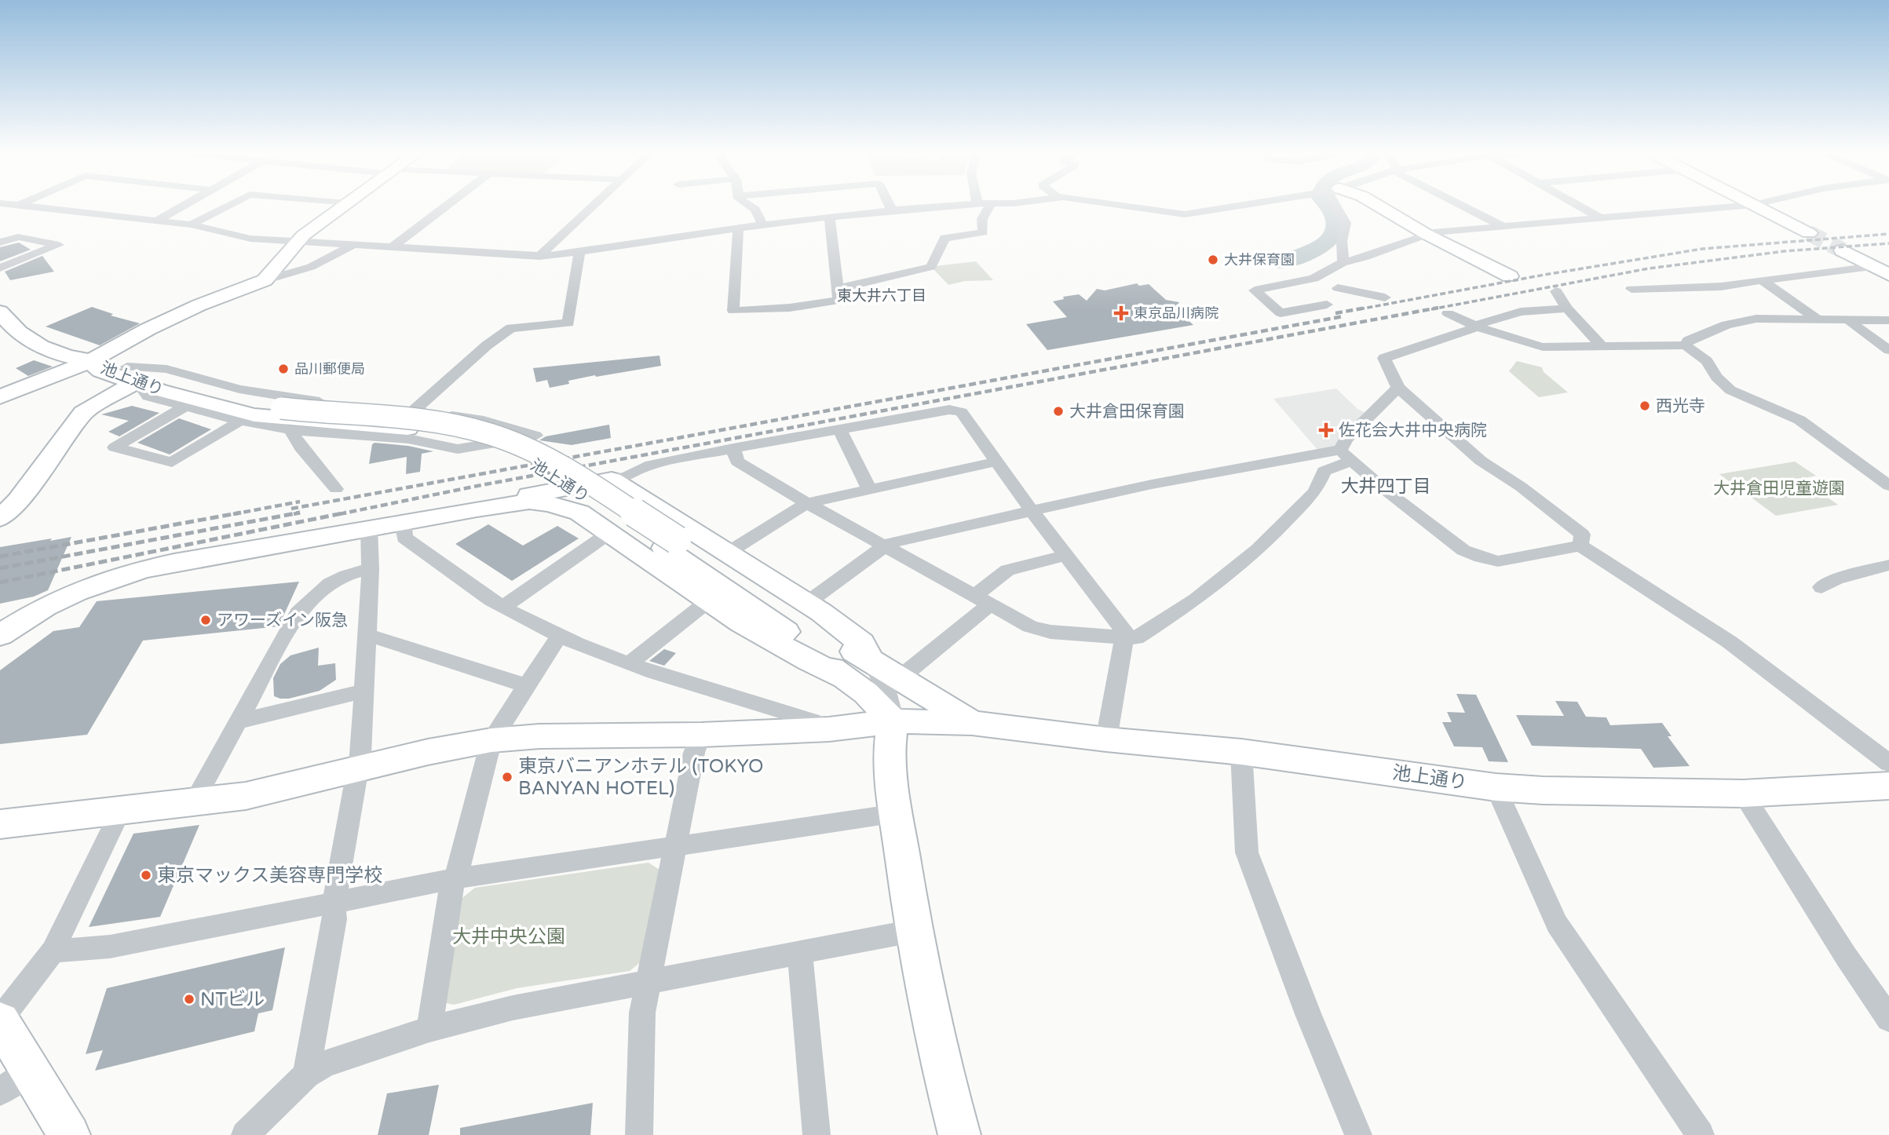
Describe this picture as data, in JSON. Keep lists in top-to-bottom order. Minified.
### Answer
{"streets":{"street":["池上通り"]},"districts":["東大井六丁目","大井四丁目"],"parks":["大井倉田児童遊園","大井中央公園"],"places":{"other":["大井保育園","品川郵便局","西光寺","大井倉田保育園","アワーズイン阪急","東京バニアンホテル (TOKYO BANYAN HOTEL)","東京マックス美容専門学校","NTビル"],"health":["東京品川病院","佐花会大井中央病院"]}}
